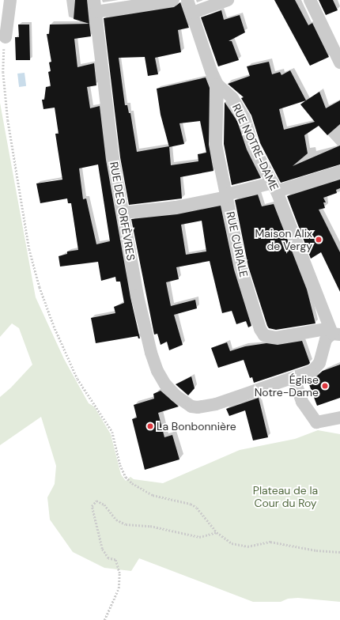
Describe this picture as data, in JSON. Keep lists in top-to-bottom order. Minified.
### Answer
{"streets":{"street":["RUE NOTRE-DAME","RUE DES ORFÈVRES","RUE CURIALE"]},"crossings":[["RUE NOTRE-DAME","RUE CURIALE"]],"parks":["Plateau de la Cour du Roy"],"places":["Maison Alix de Vergy","Église Notre-Dame","La Bonbonnière"]}
